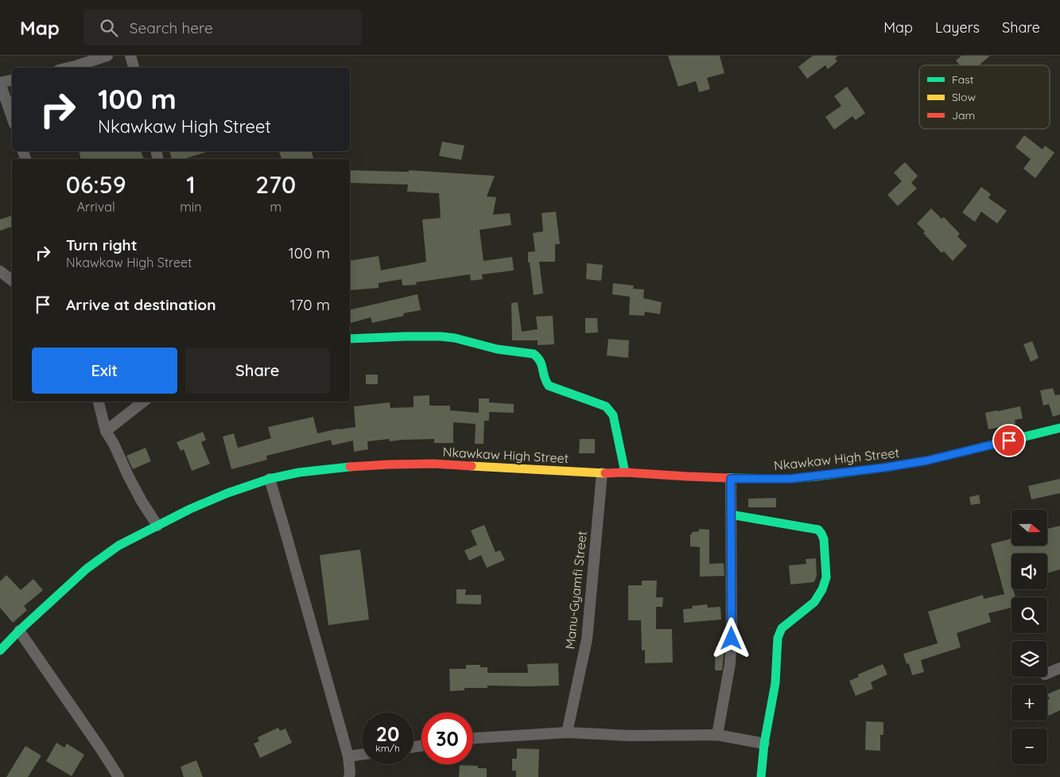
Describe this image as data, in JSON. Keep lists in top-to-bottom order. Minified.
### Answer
{"streets":{"main road":["Nkawkaw High Street"],"street":["Manu-Gyamfi Street"]},"crossings":[["Nkawkaw High Street","Manu-Gyamfi Street"]],"legend":["Fast","Slow","Jam"],"north":"right","page":{"header":"Map","search":"Search here","nav":["Map","Layers","Share"],"turn":["100 m","Nkawkaw High Street"],"eta":["06:59","Arrival","1","min","270","m"],"list":[{"name":"Turn right","note":"Nkawkaw High Street","value":"100 m"},{"name":"Arrive at destination","value":"170 m"}],"buttons":["Exit","Share"],"map_buttons":["+","−"],"speed":"20 km/h","limit":"30"}}
